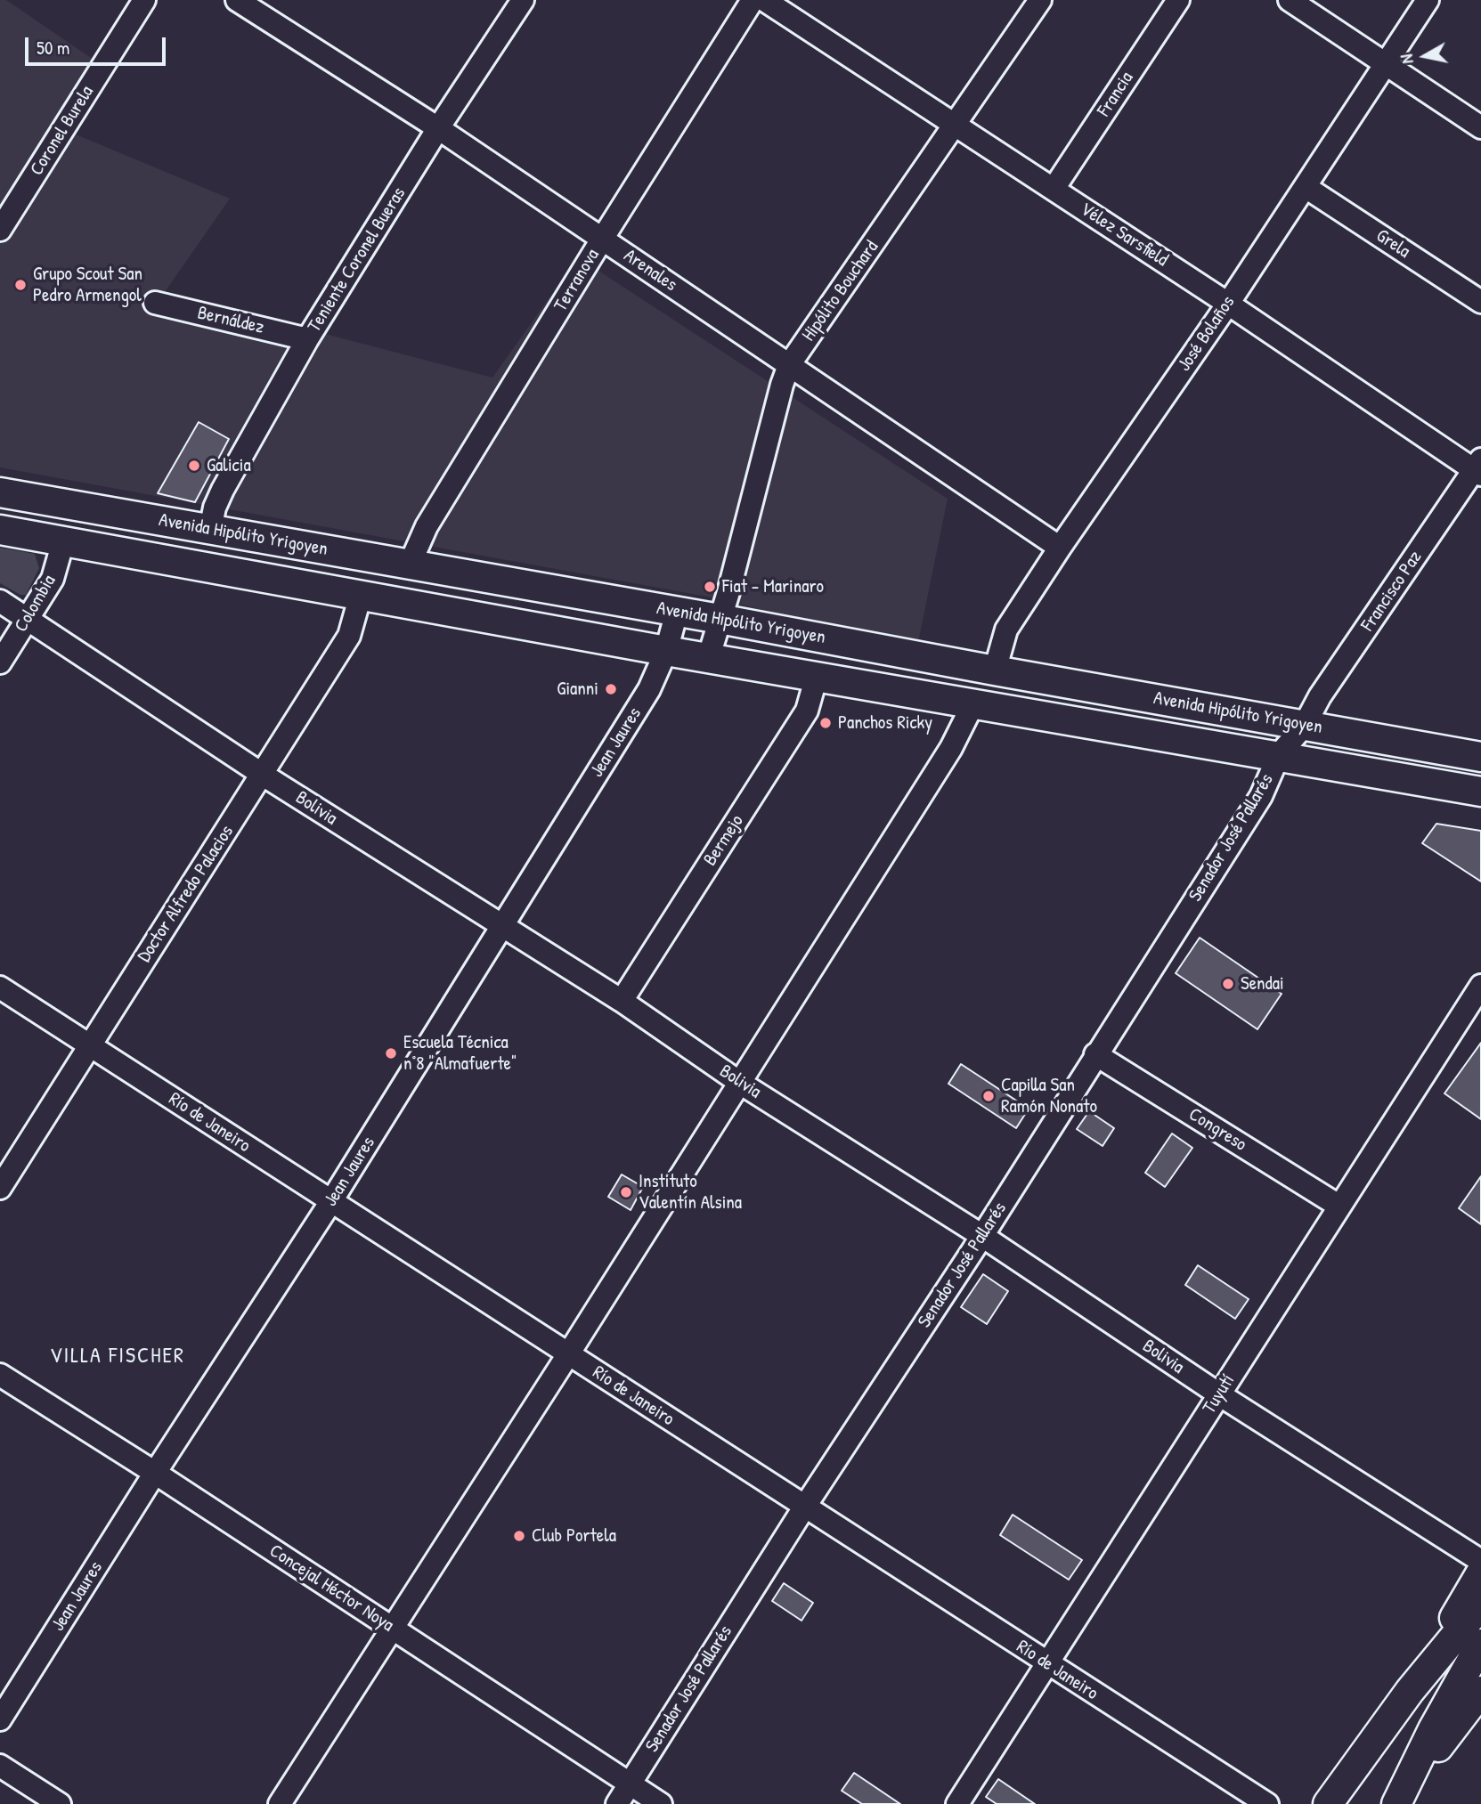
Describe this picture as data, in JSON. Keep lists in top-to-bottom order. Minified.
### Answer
{"streets":{"main road":["Avenida Hipólito Yrigoyen"],"street":["Francia","Coronel Burela","Vélez Sarsfield","Grela","Teniente Coronel Bueras","Arenales","Terranova","Hipólito Bouchard","Bernáldez","José Bolaños","Francisco Paz","Colombia","Jean Jaures","Bolivia","Senador José Pallarés","Bermejo","Doctor Alfredo Palacios","Río de Janeiro","Congreso","Tuyutí","Concejal Héctor Noya"]},"crossings":[["Francia","Vélez Sarsfield"],["Vélez Sarsfield","Hipólito Bouchard"],["Vélez Sarsfield","José Bolaños"],["Vélez Sarsfield","Francisco Paz"],["Grela","José Bolaños"],["Teniente Coronel Bueras","Arenales"],["Teniente Coronel Bueras","Bernáldez"],["Teniente Coronel Bueras","Avenida Hipólito Yrigoyen"],["Arenales","Terranova"],["Arenales","Hipólito Bouchard"],["Arenales","José Bolaños"],["Terranova","Avenida Hipólito Yrigoyen"],["Hipólito Bouchard","Avenida Hipólito Yrigoyen"],["José Bolaños","Avenida Hipólito Yrigoyen"],["Avenida Hipólito Yrigoyen","Francisco Paz"],["Avenida Hipólito Yrigoyen","Colombia"],["Avenida Hipólito Yrigoyen","Jean Jaures"],["Avenida Hipólito Yrigoyen","Senador José Pallarés"],["Avenida Hipólito Yrigoyen","Bermejo"],["Avenida Hipólito Yrigoyen","Doctor Alfredo Palacios"],["Francisco Paz","Senador José Pallarés"],["Colombia","Bolivia"],["Jean Jaures","Bolivia"],["Jean Jaures","Río de Janeiro"],["Jean Jaures","Concejal Héctor Noya"],["Bolivia","Senador José Pallarés"],["Bolivia","Bermejo"],["Bolivia","Doctor Alfredo Palacios"],["Bolivia","Tuyutí"],["Senador José Pallarés","Río de Janeiro"],["Senador José Pallarés","Congreso"],["Senador José Pallarés","Concejal Héctor Noya"],["Doctor Alfredo Palacios","Río de Janeiro"],["Río de Janeiro","Tuyutí"],["Congreso","Tuyutí"]],"districts":["VILLA FISCHER"],"places":["Grupo Scout San Pedro Armengol","Galicia","Fiat - Marinaro","Gianni","Panchos Ricky","Sendai","Escuela Técnica n°8 \"Almafuerte\"","Capilla San Ramón Nonato","Instituto Valentín Alsina","Club Portela"],"scale_bar":"50 m","north":"left"}
